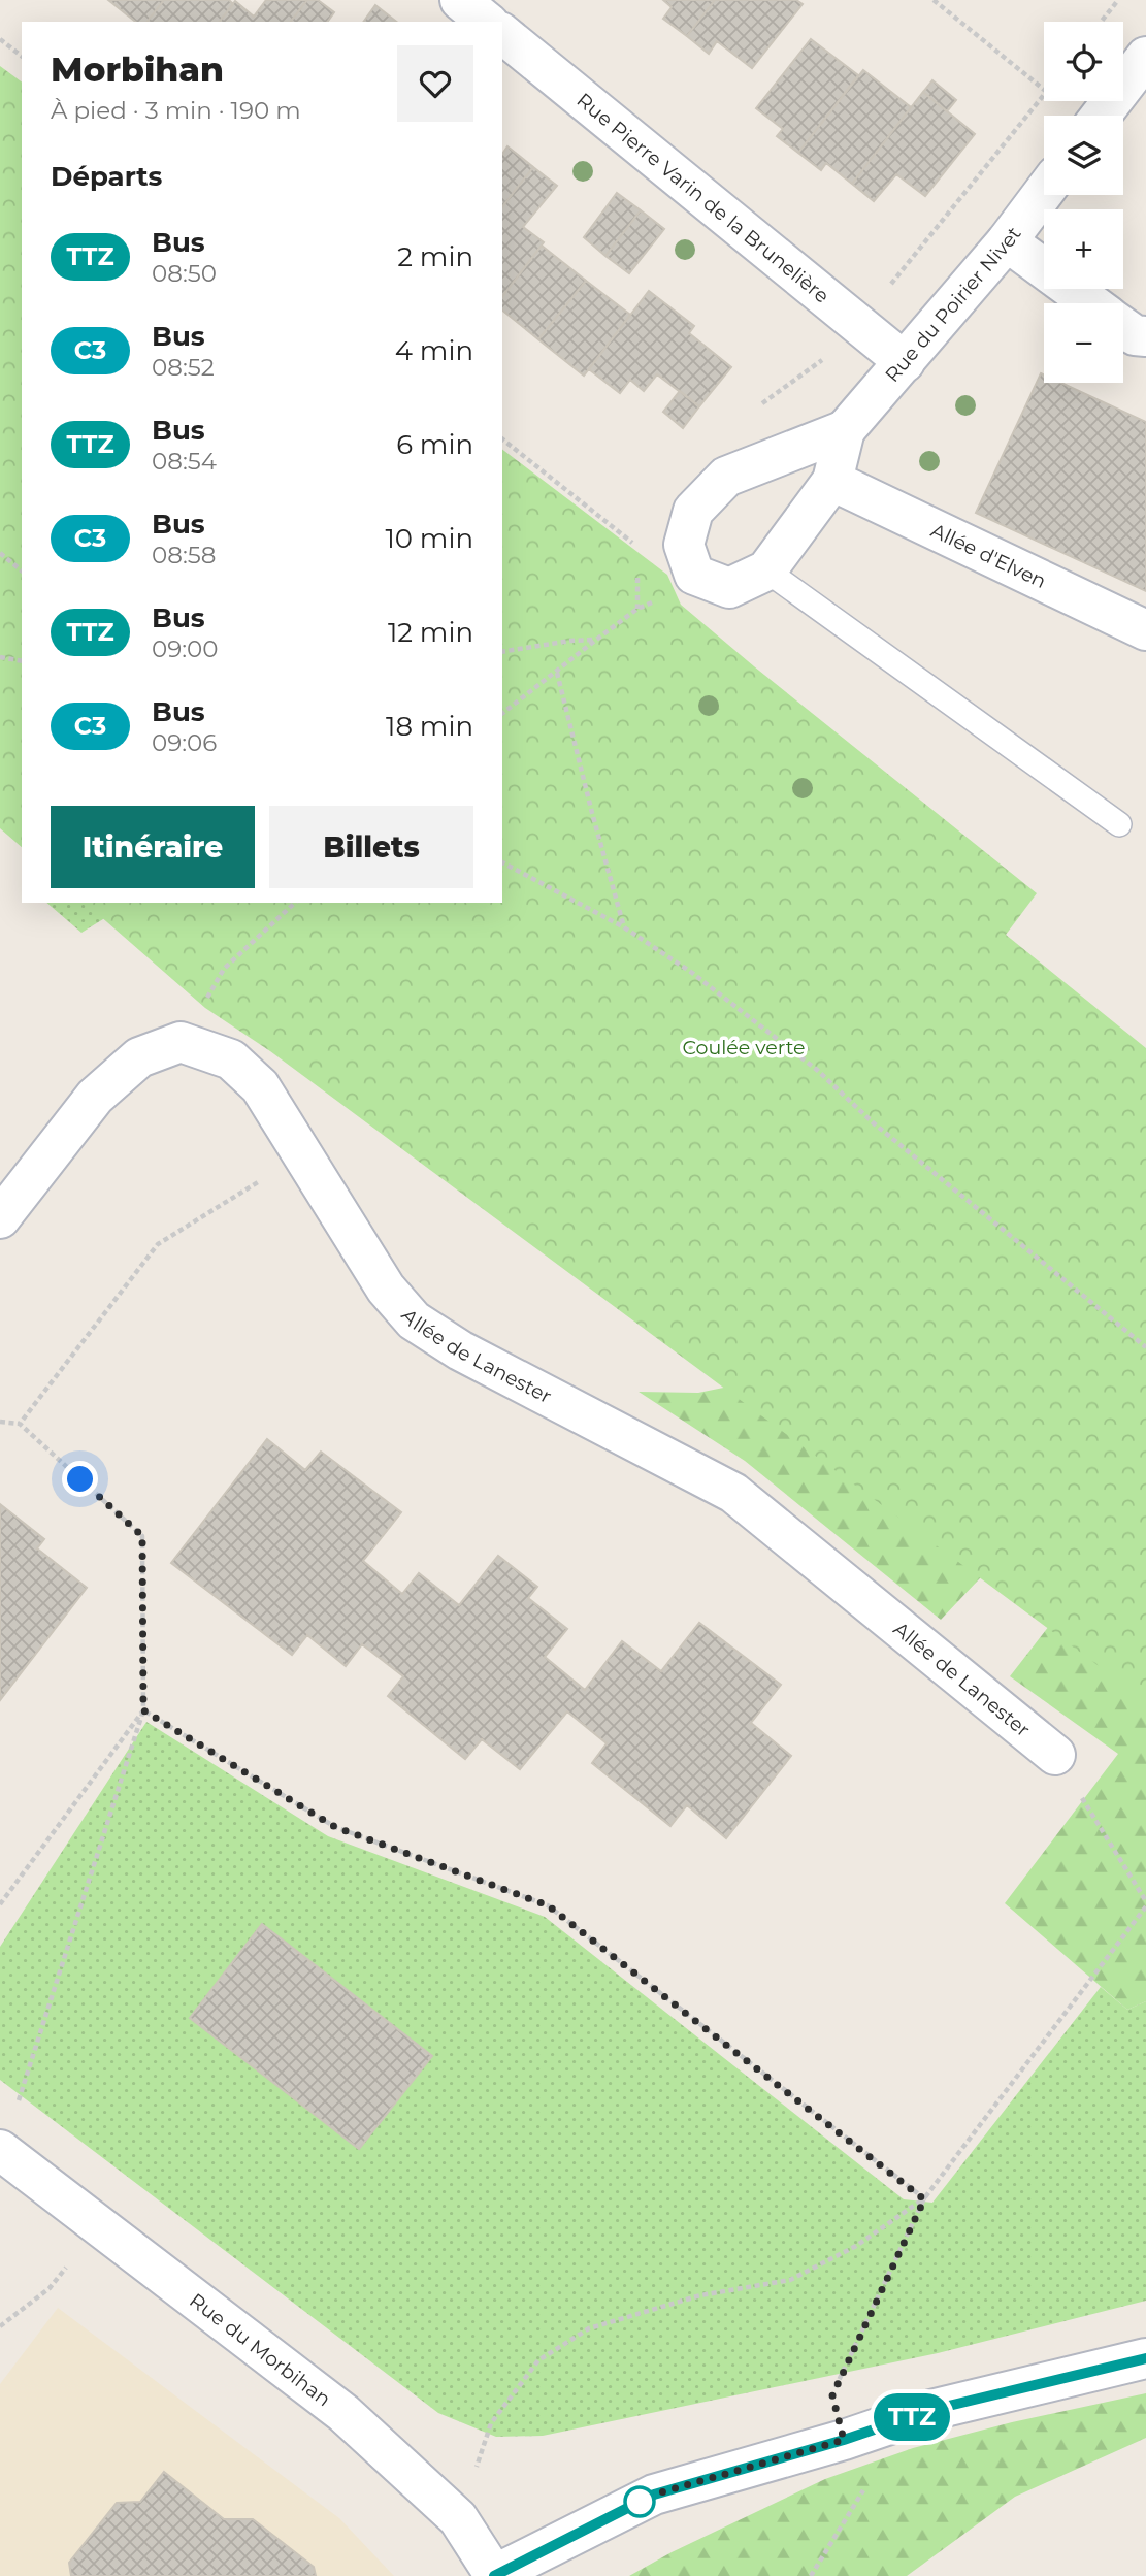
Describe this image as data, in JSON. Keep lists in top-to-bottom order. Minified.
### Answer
{"streets":{"street":["Rue Pierre Varin de la Brunelière","Rue du Poirier Nivet","Allée d'Elven","Allée de Lanester","Rue du Morbihan"]},"crossings":[["Rue Pierre Varin de la Brunelière","Rue du Poirier Nivet"]],"parks":["Coulée verte"],"lines":["bus line TTZ"],"page":{"on_map":"TTZ","map_buttons":["+","−"],"heading":[["Morbihan","À pied · 3 min · 190 m"],"Départs"],"list":[{"mark":"TTZ","name":"Bus","note":"08:50","value":"2 min"},{"mark":"C3","name":"Bus","note":"08:52","value":"4 min"},{"mark":"TTZ","name":"Bus","note":"08:54","value":"6 min"},{"mark":"C3","name":"Bus","note":"08:58","value":"10 min"},{"mark":"TTZ","name":"Bus","note":"09:00","value":"12 min"},{"mark":"C3","name":"Bus","note":"09:06","value":"18 min"}],"buttons":["Itinéraire","Billets"]}}
